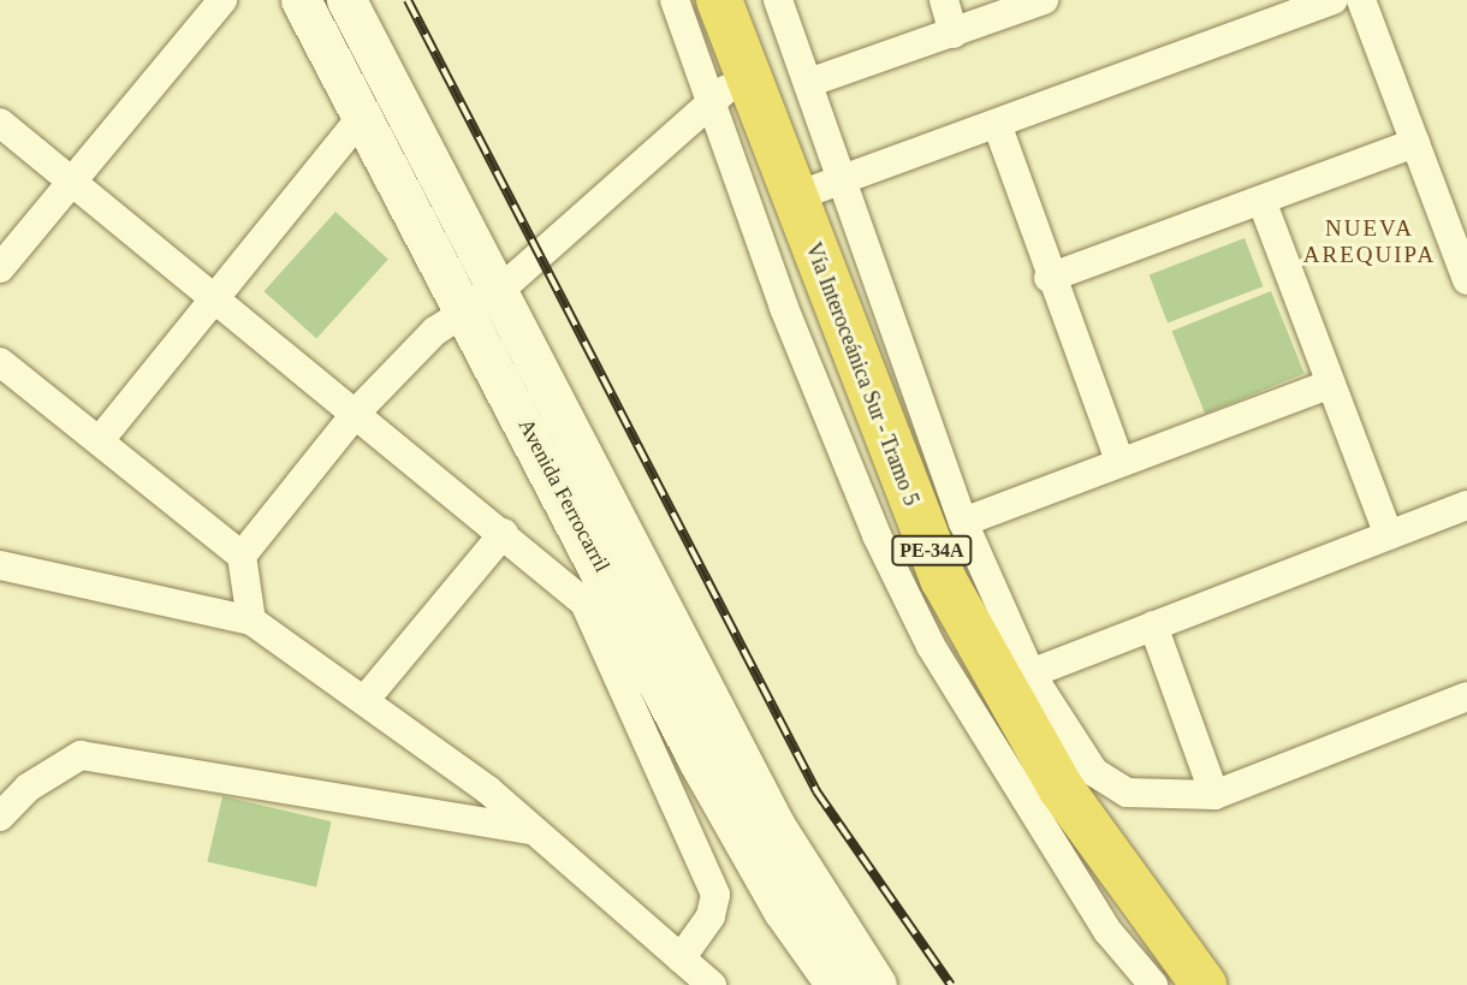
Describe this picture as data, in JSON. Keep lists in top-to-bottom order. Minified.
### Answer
{"streets":{"highway":["Vía Interoceánica Sur - Tramo 5","PE-34A"],"main road":["Avenida Ferrocarril"]},"districts":["NUEVA AREQUIPA"]}
